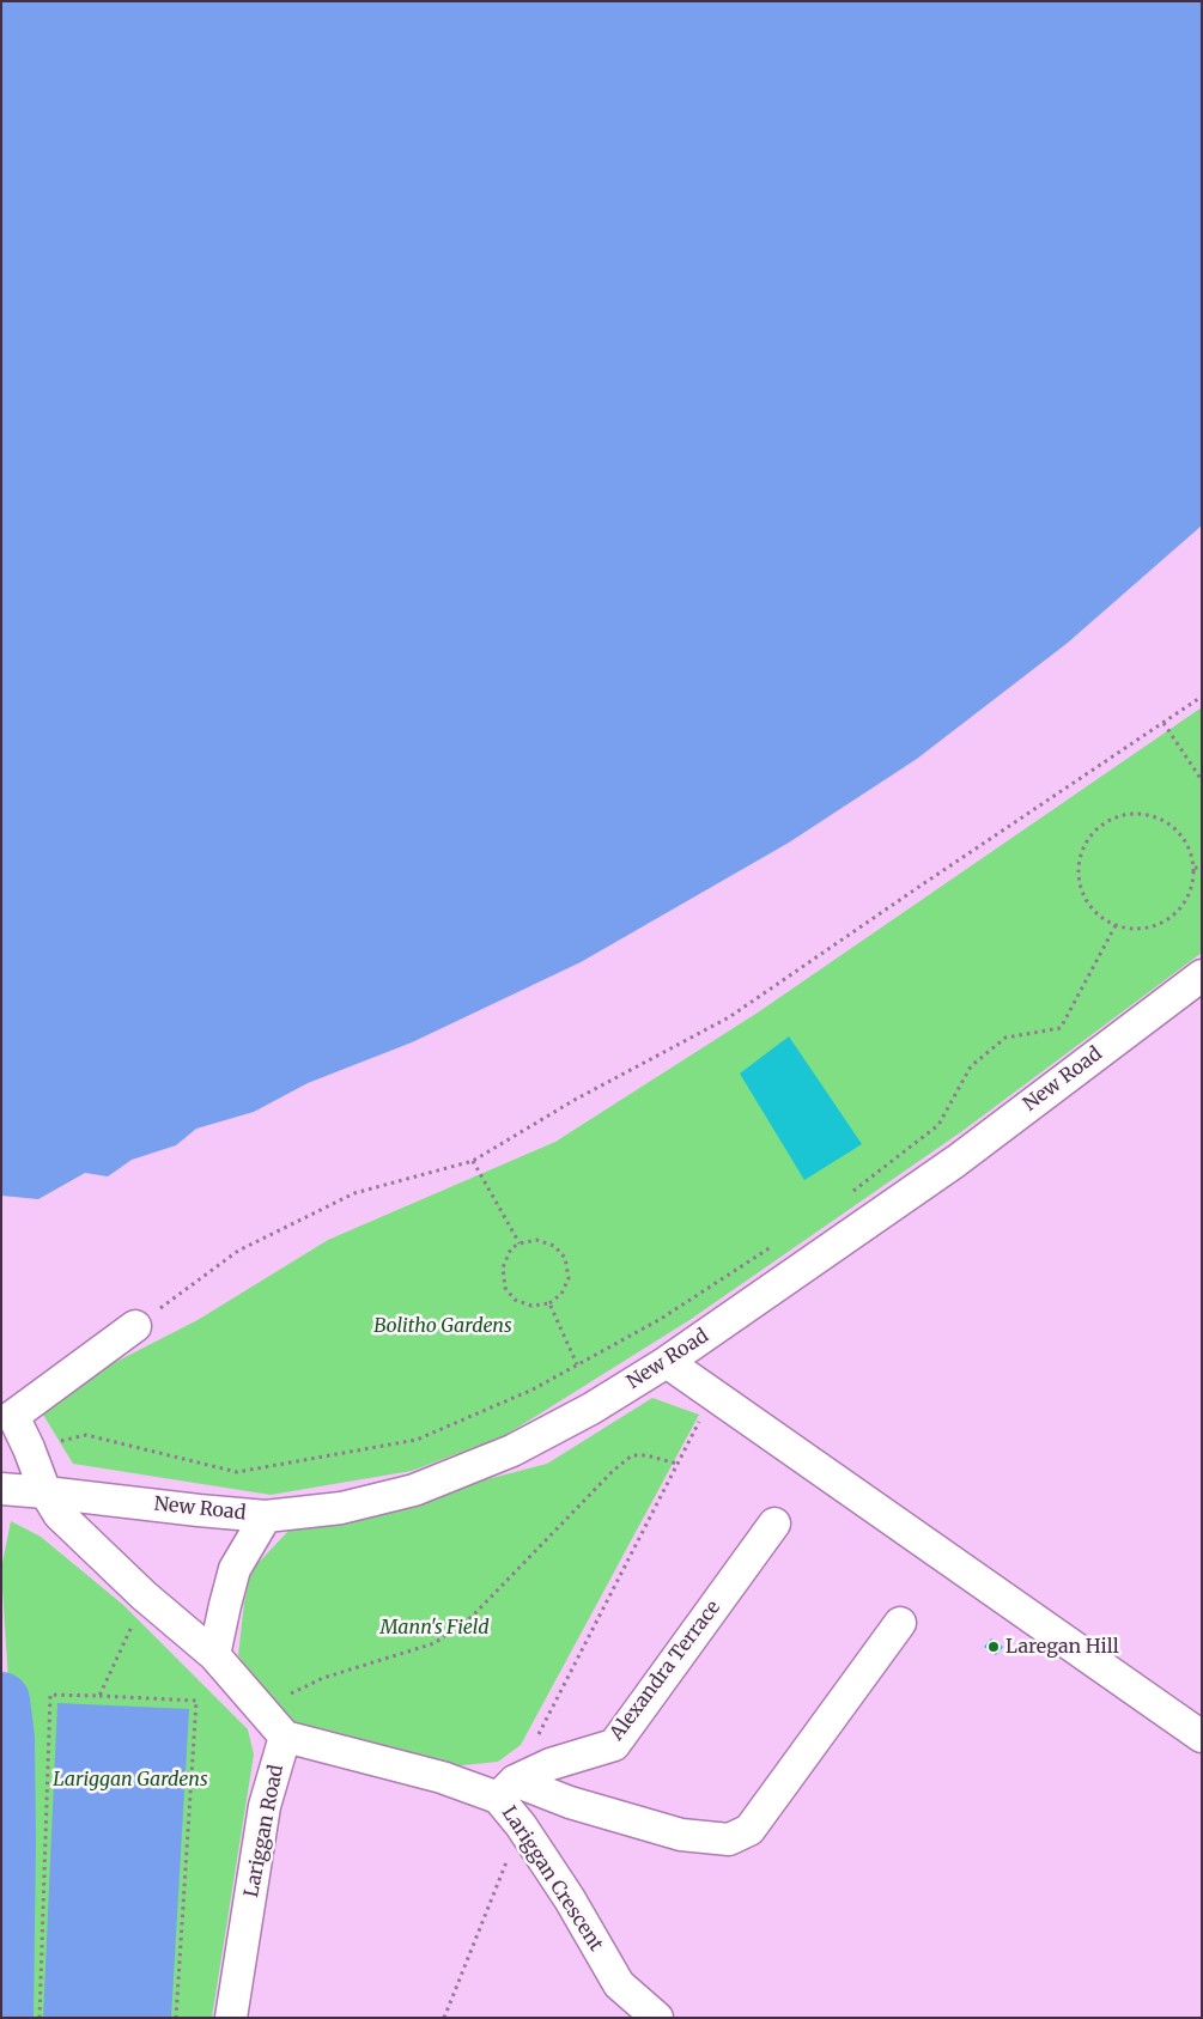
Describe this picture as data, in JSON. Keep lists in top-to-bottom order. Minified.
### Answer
{"streets":{"street":["New Road","Alexandra Terrace","Lariggan Road","Lariggan Crescent"]},"crossings":[["New Road","Lariggan Road"],["Alexandra Terrace","Lariggan Crescent"],["Lariggan Road","Lariggan Crescent"]],"parks":["Bolitho Gardens","Mann's Field","Lariggan Gardens"],"places":["Laregan Hill"]}
